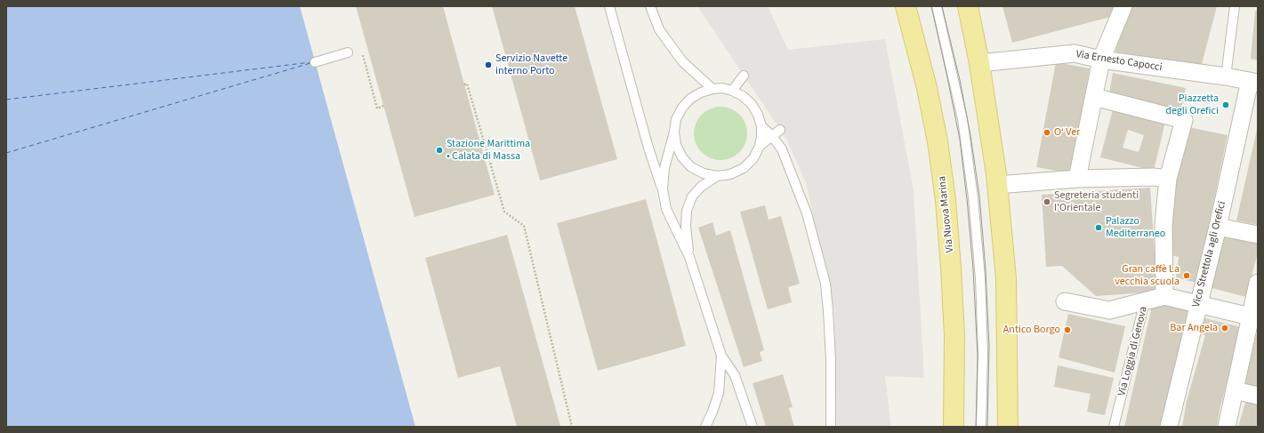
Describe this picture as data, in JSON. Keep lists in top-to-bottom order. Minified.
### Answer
{"streets":{"main road":["Via Nuova Marina"],"street":["Via Ernesto Capocci","Vico Strettola agli Orefici","Via Loggia di Genova"]},"crossings":[["Via Ernesto Capocci","Vico Strettola agli Orefici"]],"places":["Servizio Navette interno Porto","Piazzetta degli Orefici","O‘ Ver","Stazione Marittima • Calata di Massa","Segreteria studenti l'Orientale","Palazzo Mediterraneo","Gran caffè La vecchia scuola","Bar Angela","Antico Borgo"]}
